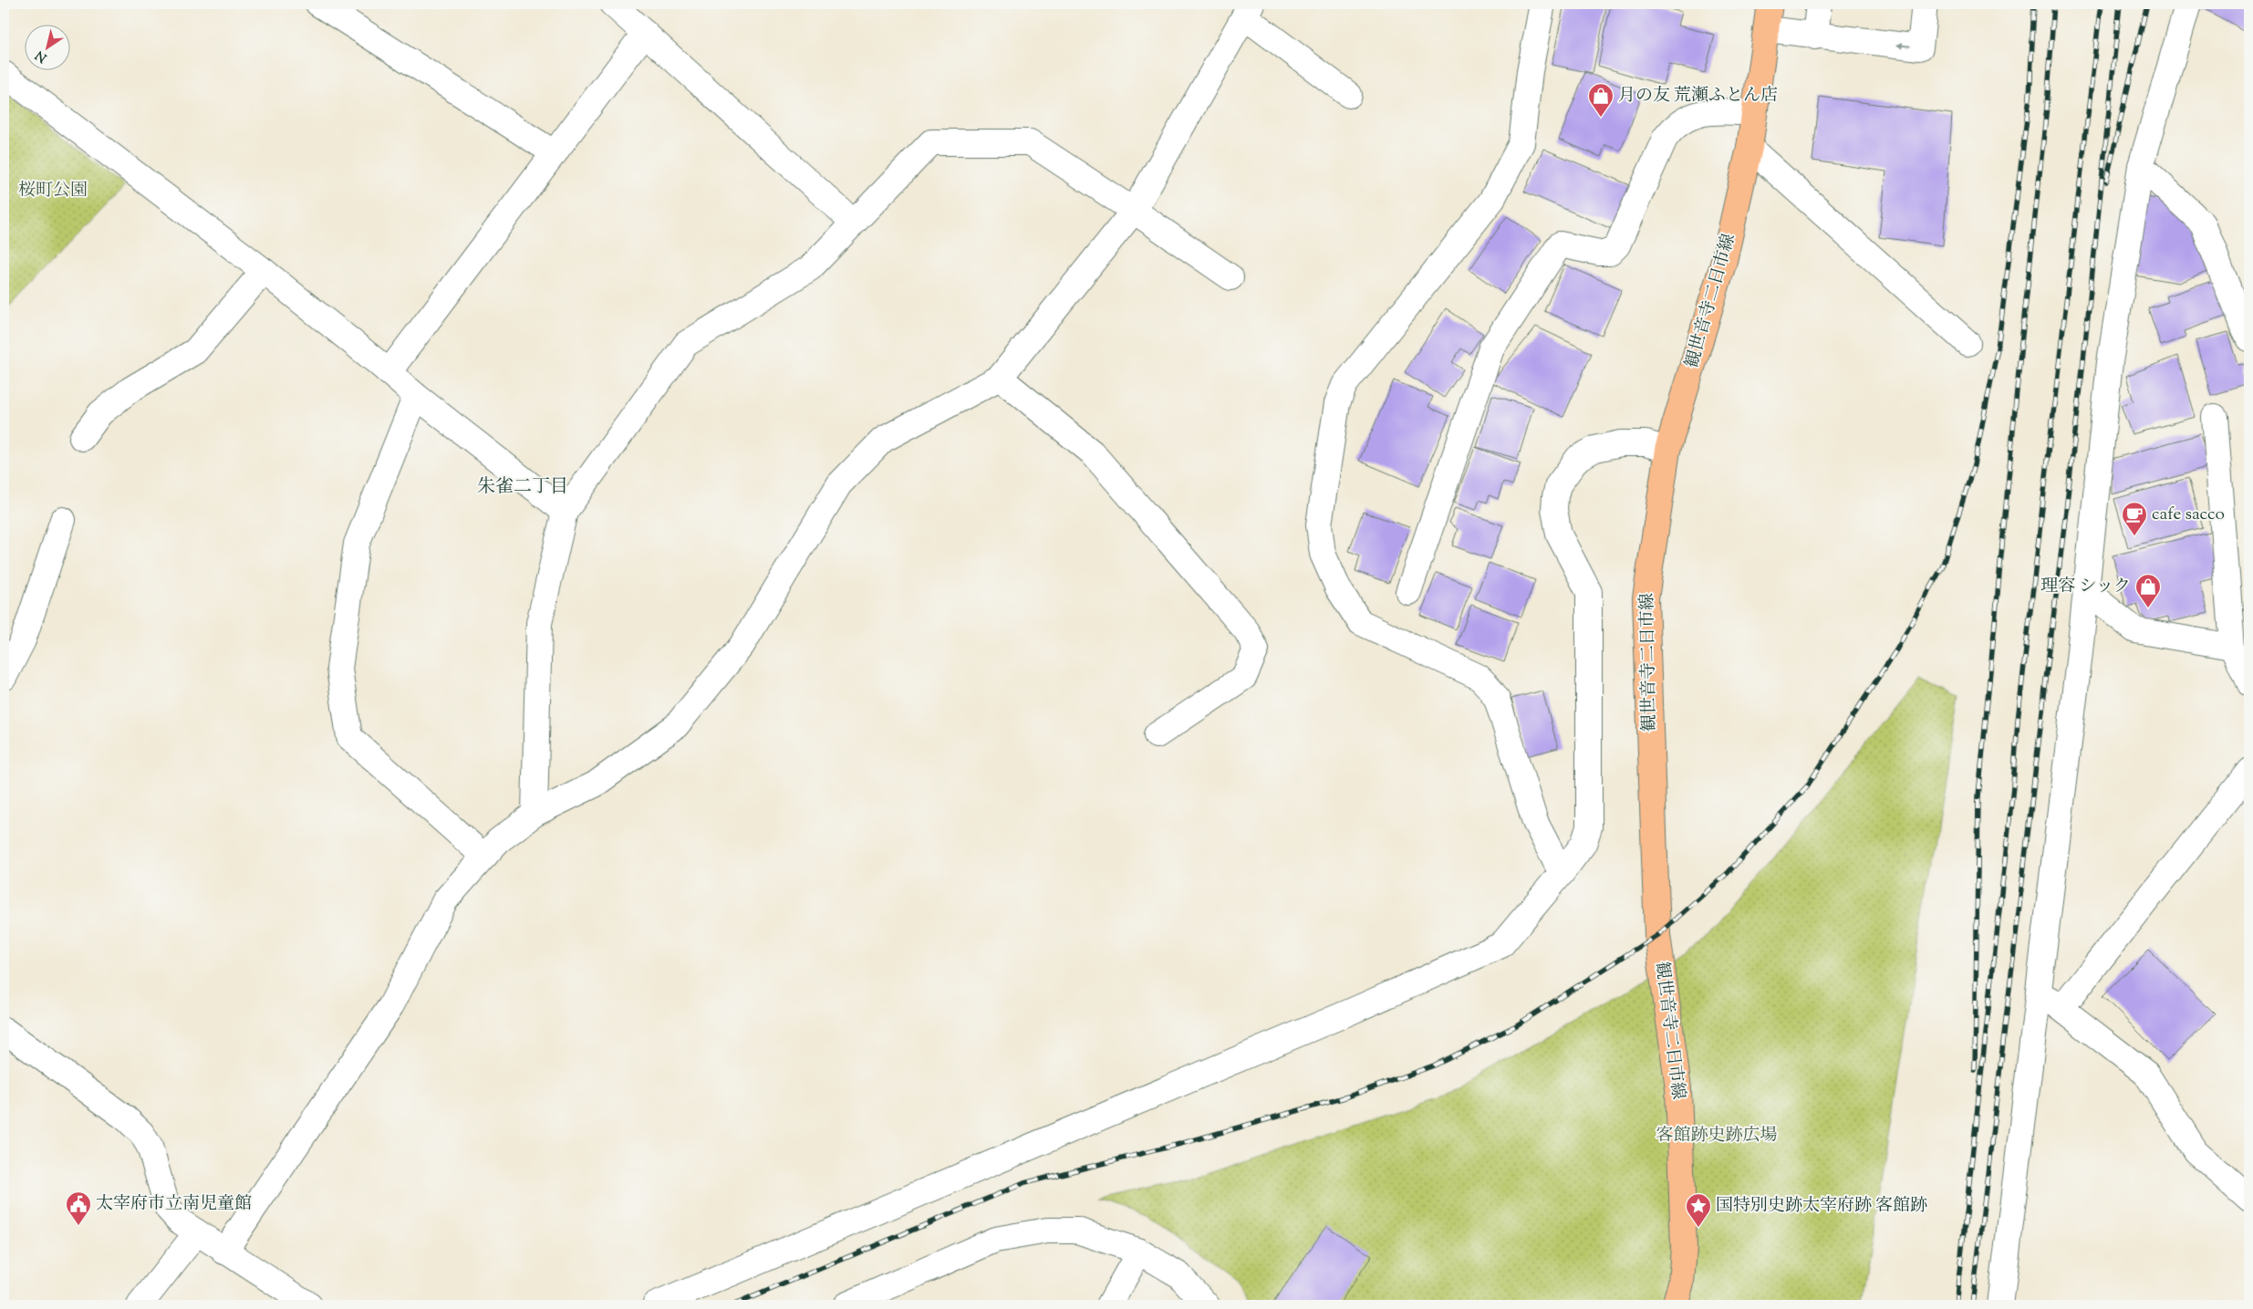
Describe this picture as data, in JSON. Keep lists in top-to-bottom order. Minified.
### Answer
{"streets":{"main road":["観世音寺二日市線"]},"districts":["朱雀二丁目"],"parks":["桜町公園","客館跡史跡広場"],"places":{"shop":["月の友 荒瀬ふとん店","理容 シック"],"cafe":["cafe sacco"],"public building":["太宰府市立南児童館"],"place":["国特別史跡太宰府跡 客館跡"]},"north":"bottom left"}
